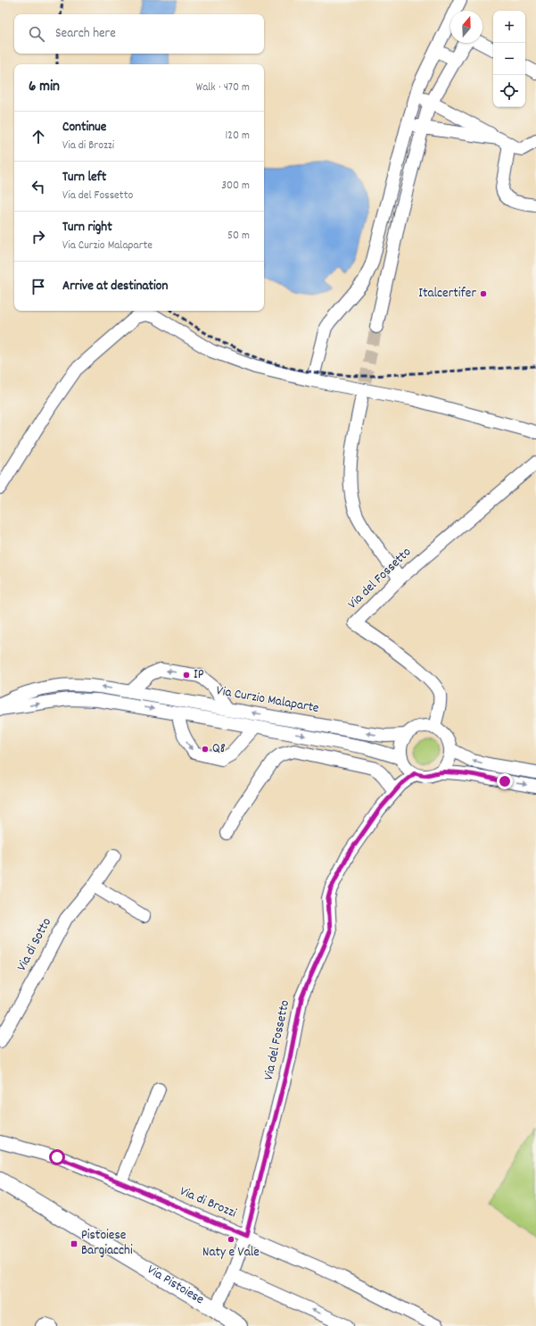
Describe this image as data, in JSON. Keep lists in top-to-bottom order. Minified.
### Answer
{"streets":{"main road":["Via Pistoiese"],"street":["Via del Fossetto","Via Curzio Malaparte","Via di Sotto","Via di Brozzi"]},"crossings":[["Via del Fossetto","Via Curzio Malaparte"],["Via del Fossetto","Via di Brozzi"],["Via del Fossetto","Via Pistoiese"]],"places":{"other":["Italcertifer","IP","Q8","Naty e Vale"],"transit":["Pistoiese Bargiacchi"]},"north":"top","page":{"map_buttons":["+","−"],"search":"Search here","heading":["6 min","Walk · 470 m"],"list":[["Continue","Via di Brozzi","120 m"],["Turn left","Via del Fossetto","300 m"],["Turn right","Via Curzio Malaparte","50 m"],"Arrive at destination"]}}
